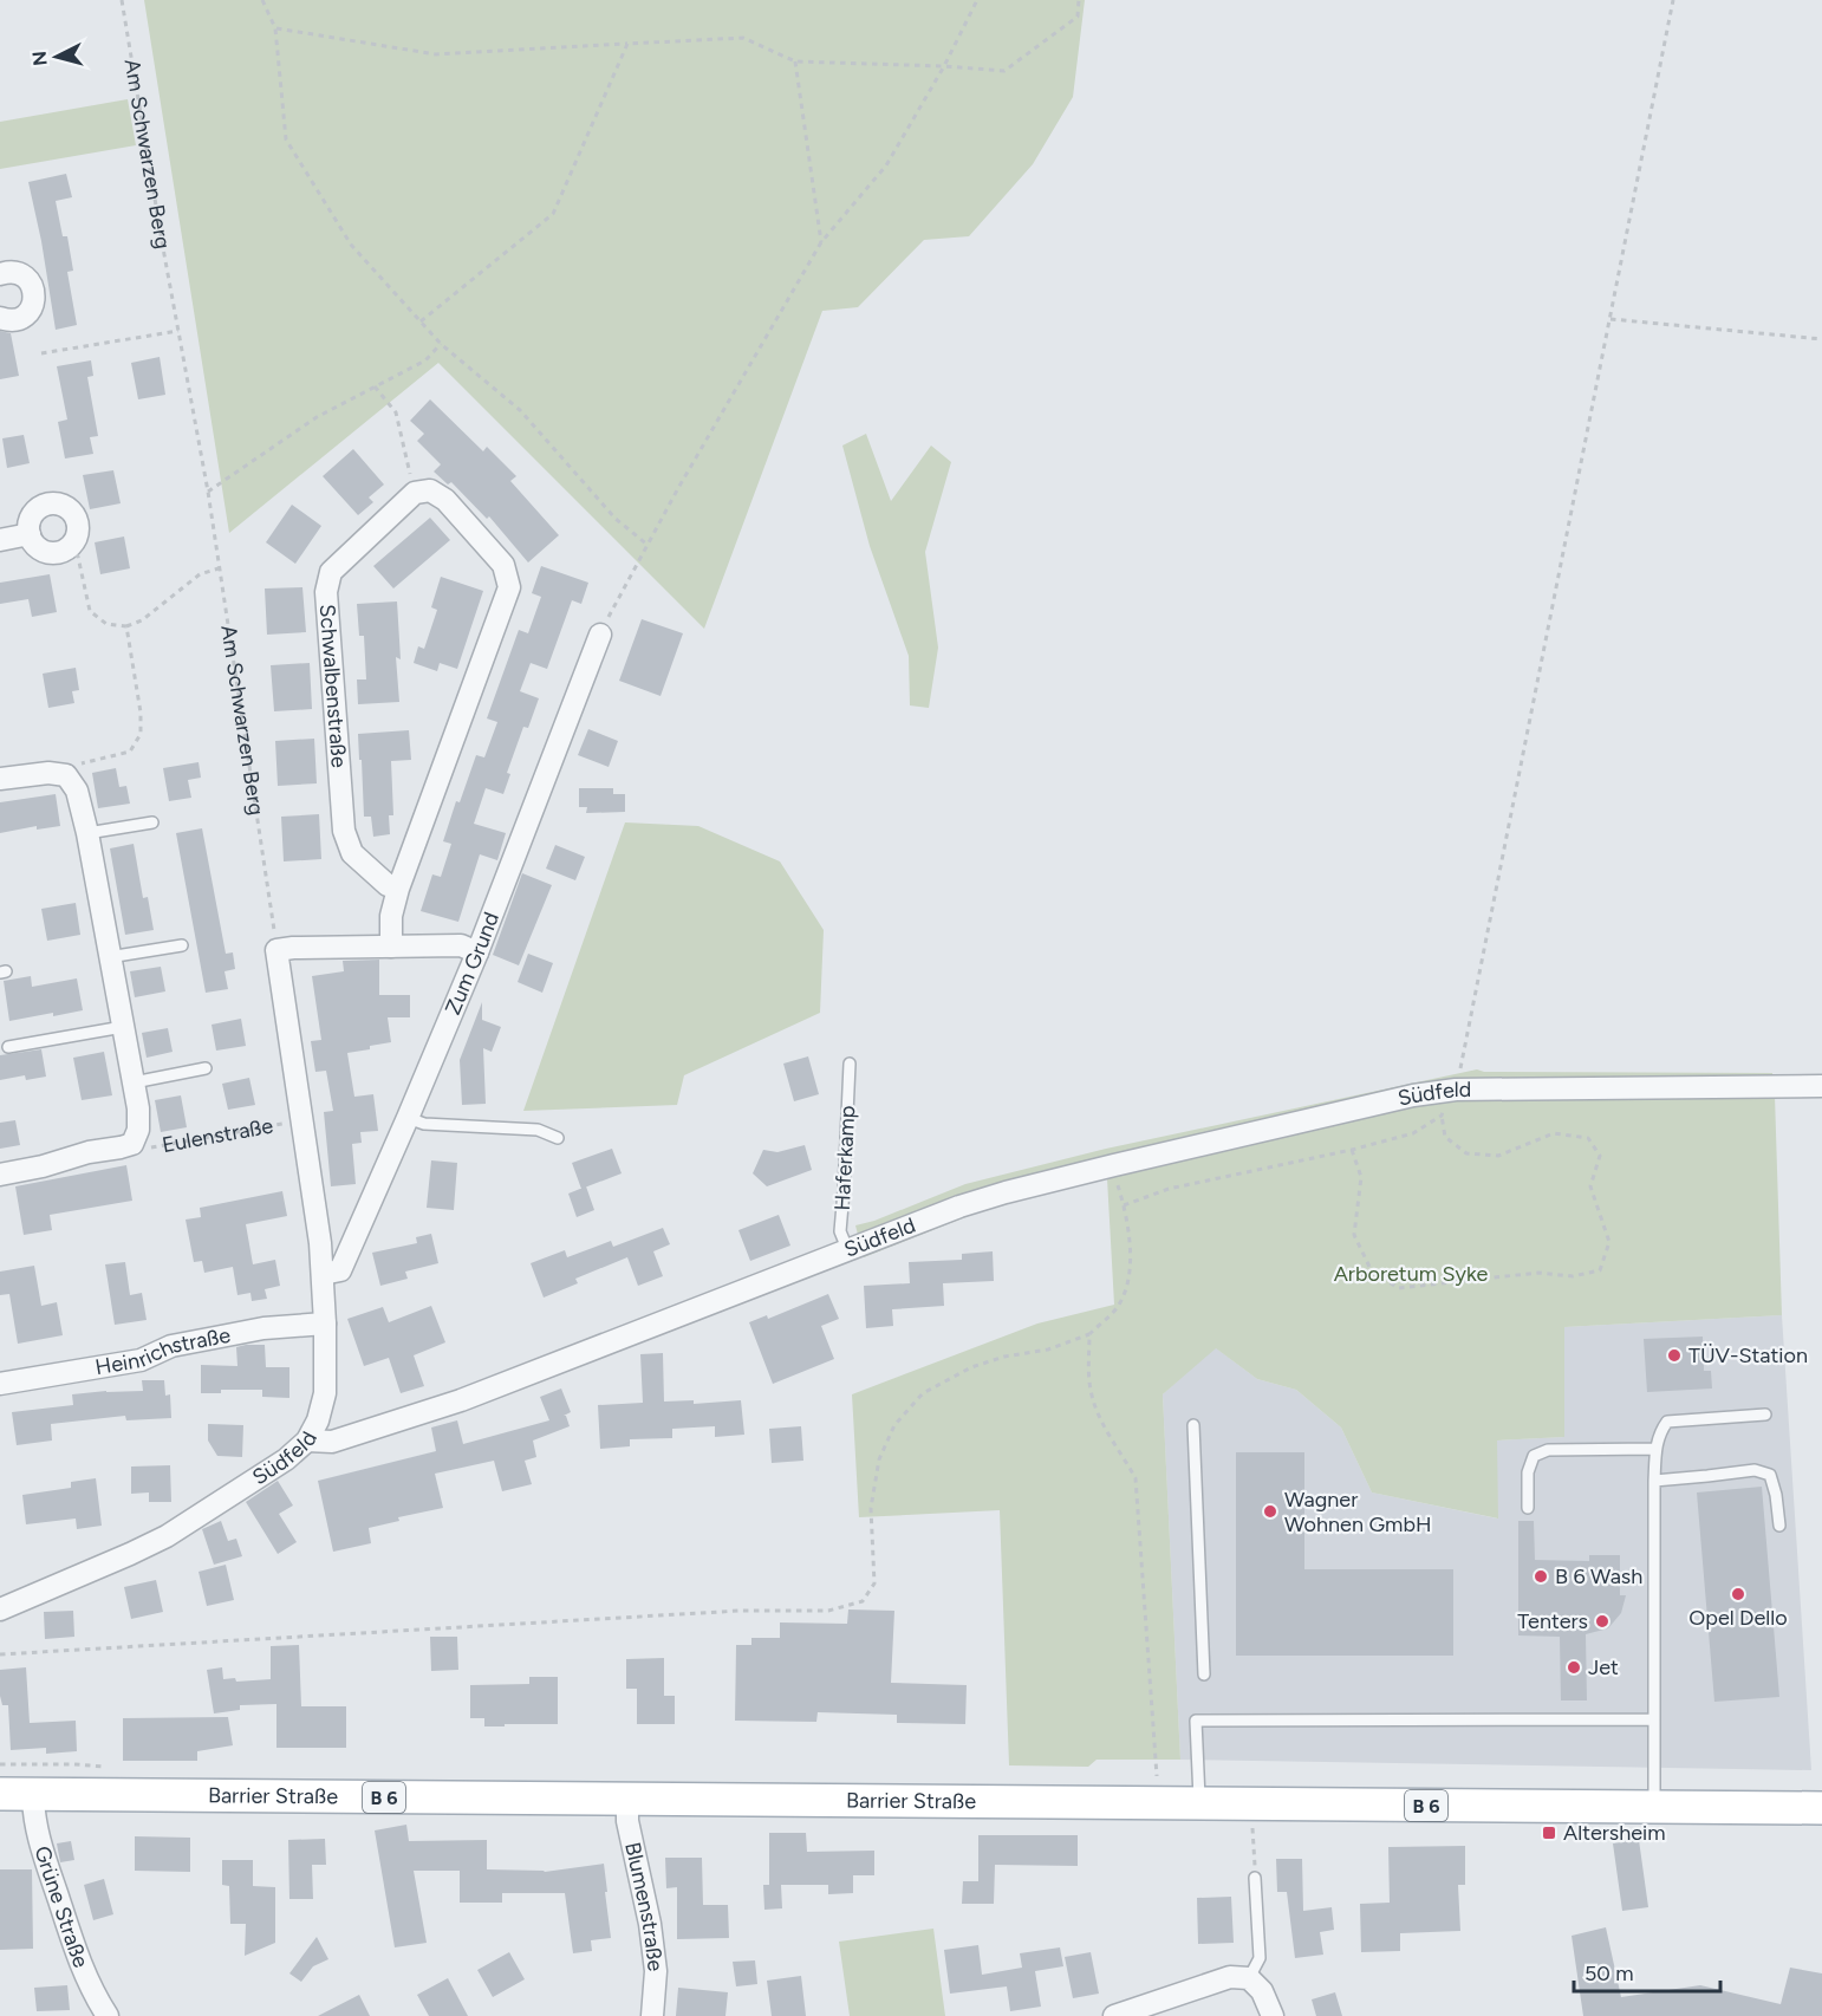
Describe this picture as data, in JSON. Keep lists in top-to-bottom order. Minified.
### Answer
{"streets":{"main road":["Barrier Straße","B 6"],"street":["Schwalbenstraße","Zum Grund","Südfeld","Eulenstraße","Heinrichstraße","Grüne Straße","Blumenstraße"],"lane":["Haferkamp"],"path":["Am Schwarzen Berg"]},"crossings":[["Südfeld","Haferkamp"],["Barrier Straße","Grüne Straße"],["Barrier Straße","Blumenstraße"]],"parks":["Arboretum Syke"],"places":{"other":["TÜV-Station","Wagner Wohnen GmbH","B 6 Wash","Opel Dello","Tenters","Jet"],"transit":["Altersheim"]},"scale_bar":"50 m","north":"left"}
